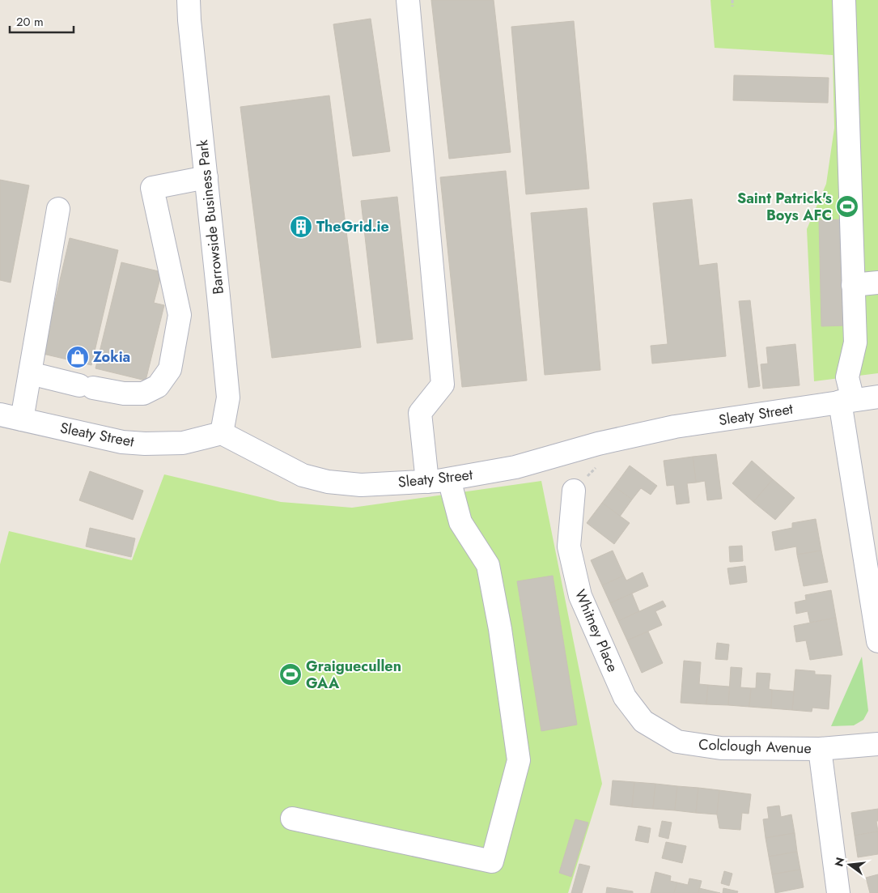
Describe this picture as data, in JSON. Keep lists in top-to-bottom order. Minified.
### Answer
{"streets":{"street":["Barrowside Business Park","Sleaty Street","Whitney Place","Colclough Avenue"]},"crossings":[["Barrowside Business Park","Sleaty Street"],["Whitney Place","Colclough Avenue"]],"places":{"sports":["Saint Patrick's Boys AFC","Graiguecullen GAA"],"building":["TheGrid.ie"],"shop":["Zokia"]},"scale_bar":"20 m","north":"left"}
